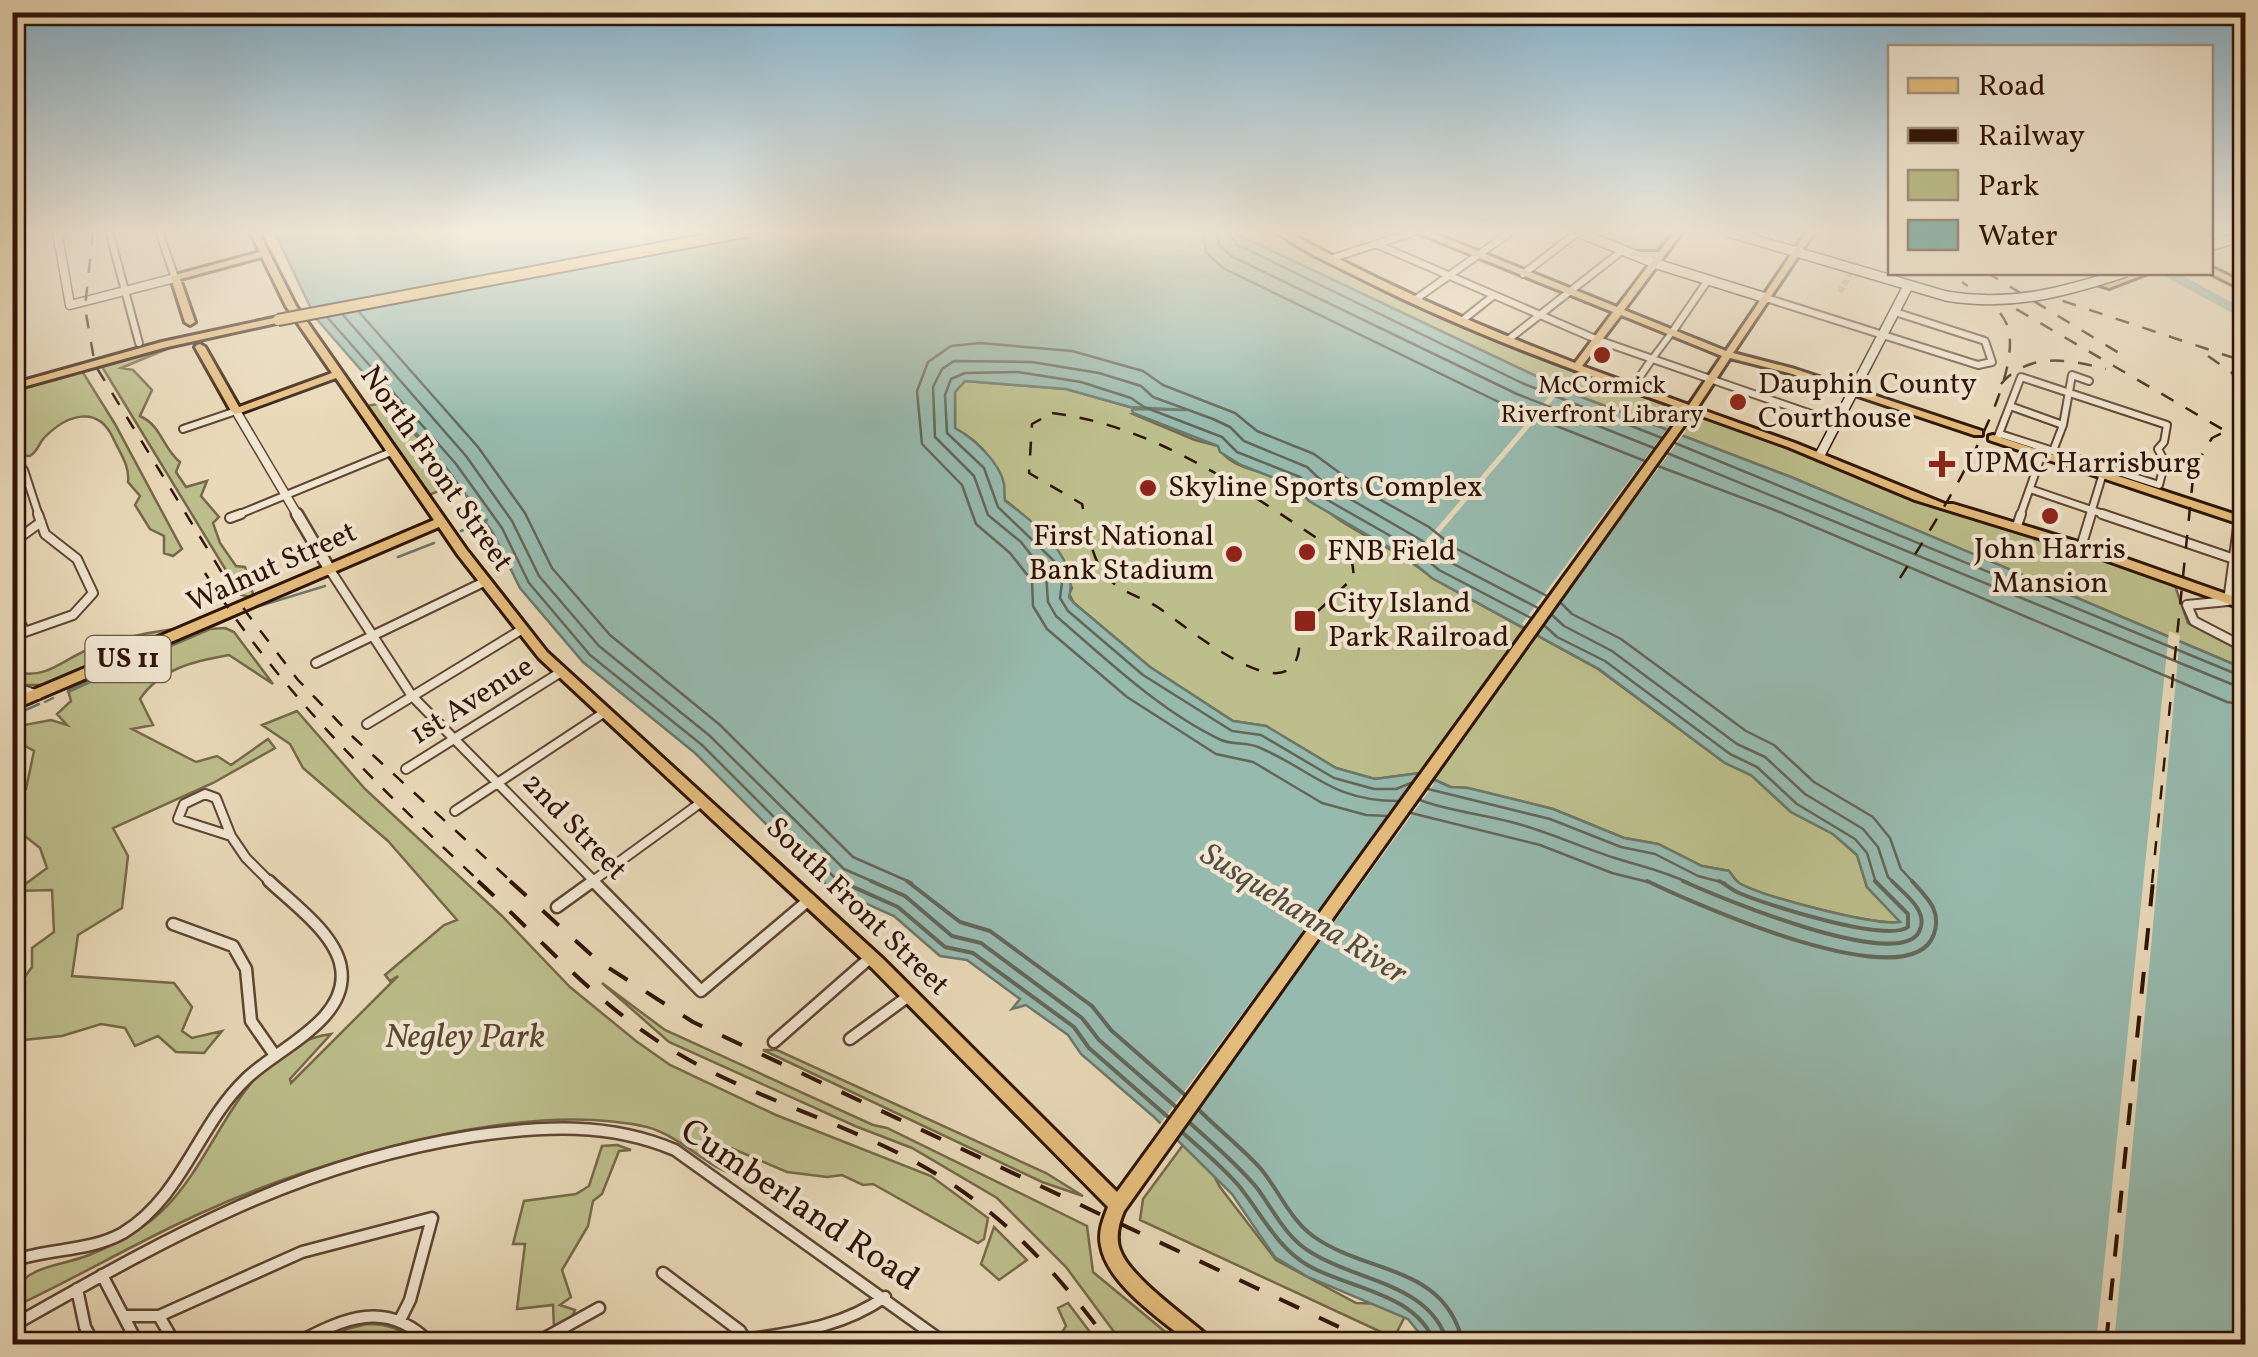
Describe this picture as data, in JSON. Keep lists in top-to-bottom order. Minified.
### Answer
{"streets":{"main road":["North Front Street","Walnut Street","US 11","South Front Street"],"street":["1st Avenue","2nd Street","Cumberland Road"]},"crossings":[["North Front Street","Walnut Street"],["North Front Street","South Front Street"],["Walnut Street","2nd Street"],["1st Avenue","2nd Street"],["1st Avenue","South Front Street"],["2nd Street","South Front Street"]],"water":["Susquehanna River"],"parks":["Negley Park"],"places":{"other":["McCormick Riverfront Library","Dauphin County Courthouse","Skyline Sports Complex","John Harris Mansion","FNB Field","First National Bank Stadium"],"health":["UPMC Harrisburg"],"transit":["City Island Park Railroad"]},"legend":["Road","Railway","Park","Water"]}
